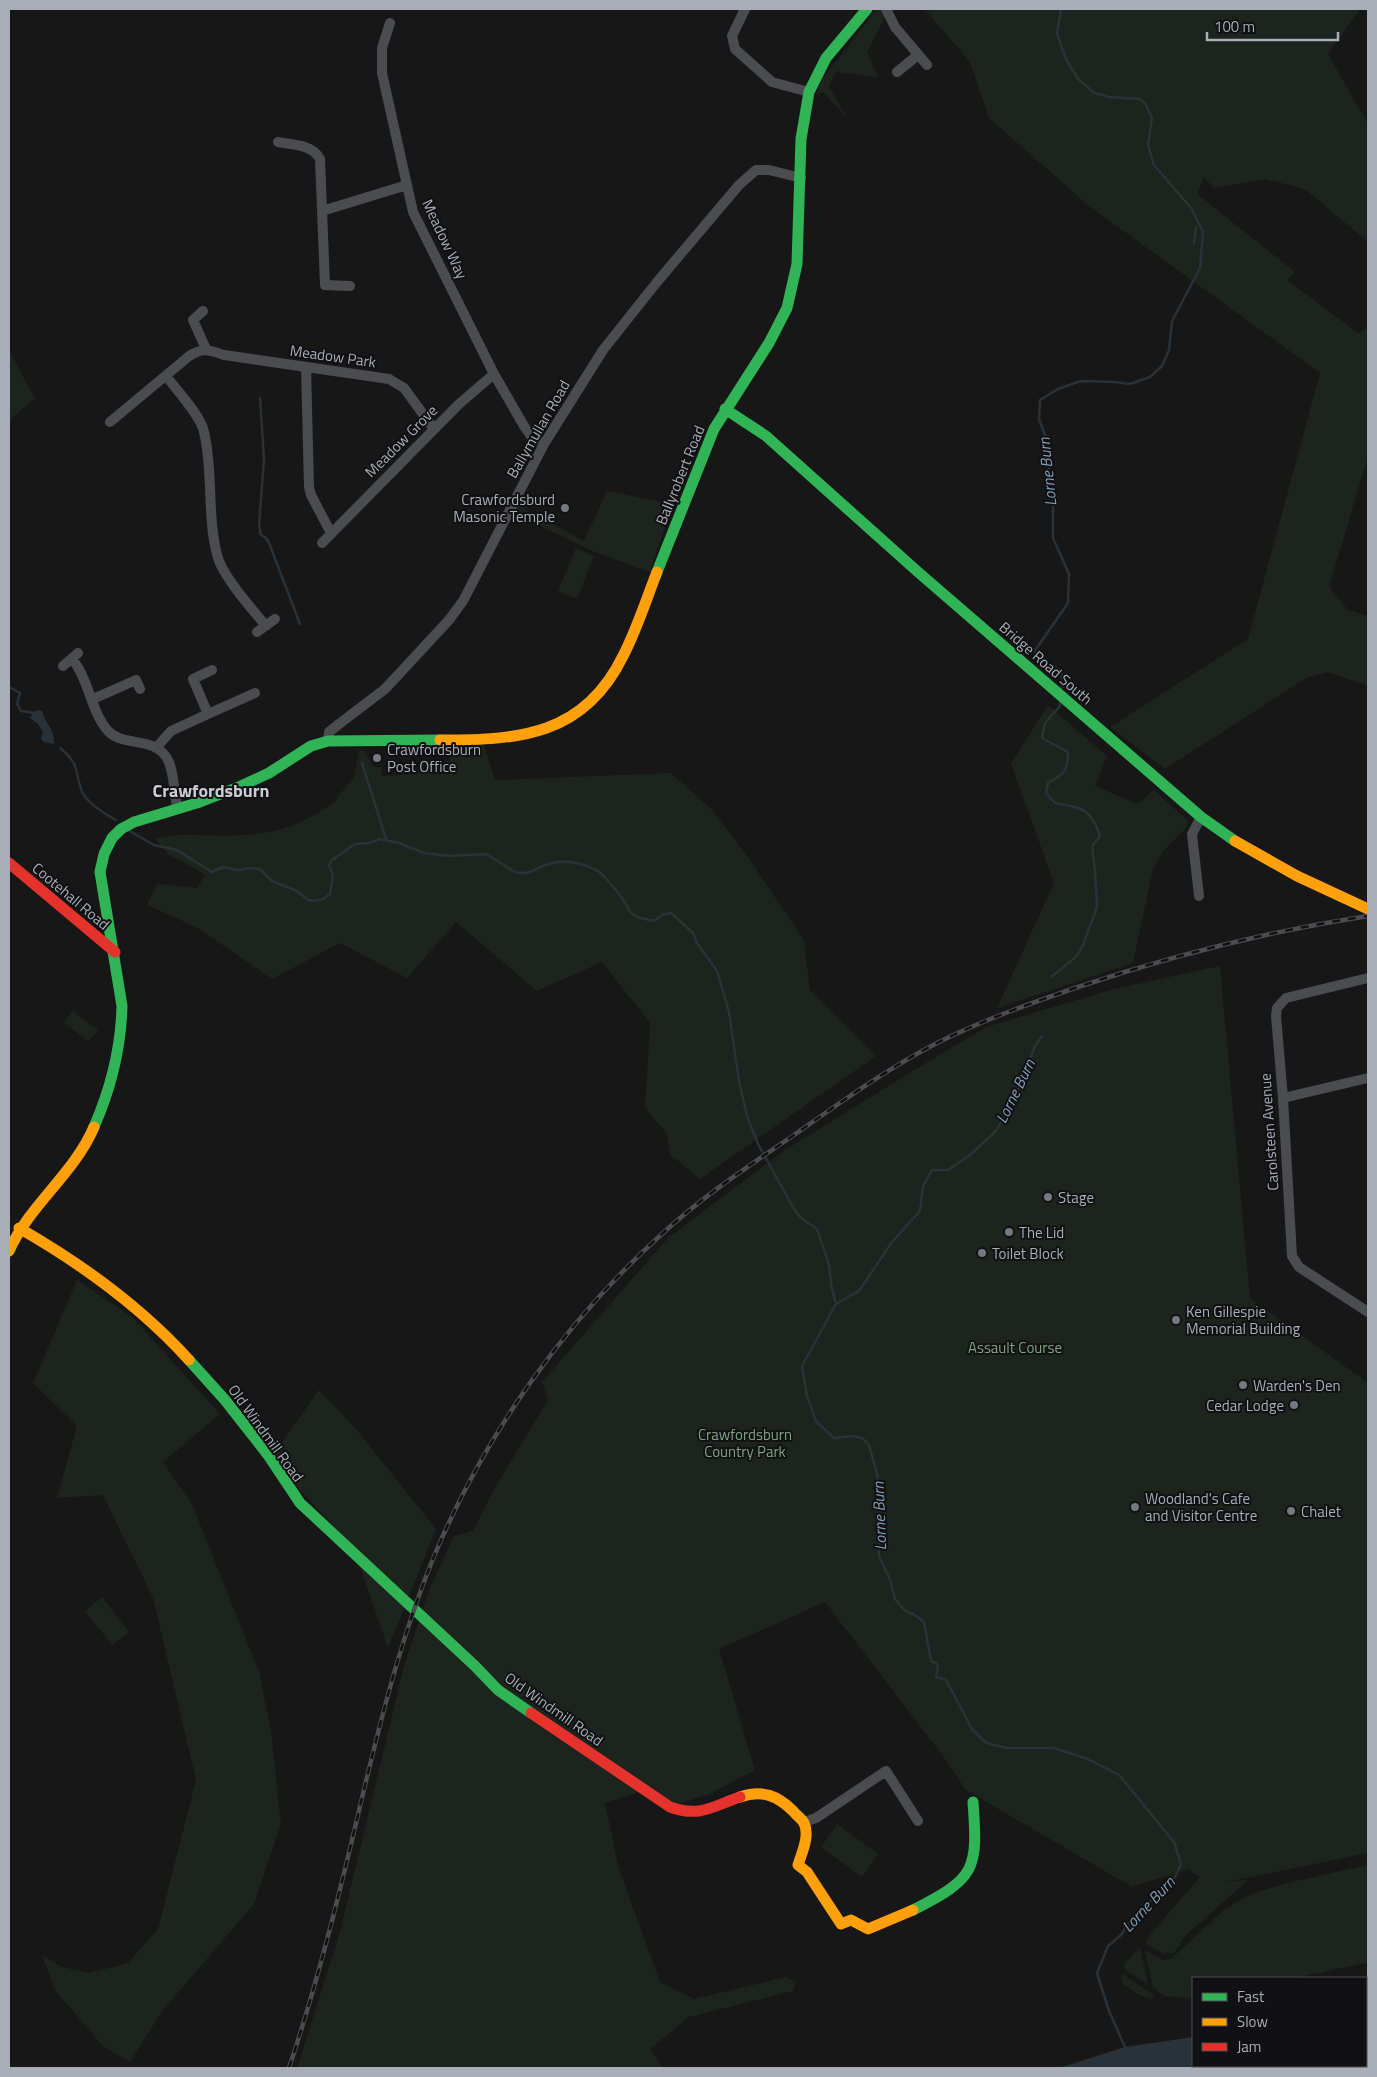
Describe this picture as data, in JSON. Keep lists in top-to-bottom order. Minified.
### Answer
{"streets":{"street":["Meadow Way","Meadow Park","Ballymullan Road","Meadow Grove","Ballyrobert Road","Bridge Road South","Cootehall Road","Carolsteen Avenue","Old Windmill Road"]},"crossings":[["Meadow Way","Ballymullan Road"],["Meadow Way","Meadow Grove"],["Meadow Park","Meadow Grove"],["Ballymullan Road","Ballyrobert Road"],["Ballyrobert Road","Bridge Road South"]],"districts":["Crawfordsburn"],"water":["Lorne Burn"],"parks":["Assault Course","Crawfordsburn Country Park"],"places":["Crawfordsburd Masonic Temple","Crawfordsburn Post Office","Stage","The Lid","Toilet Block","Ken Gillespie Memorial Building","Warden's Den","Cedar Lodge","Woodland's Cafe and Visitor Centre","Chalet"],"legend":["Fast","Slow","Jam"],"scale_bar":"100 m"}
